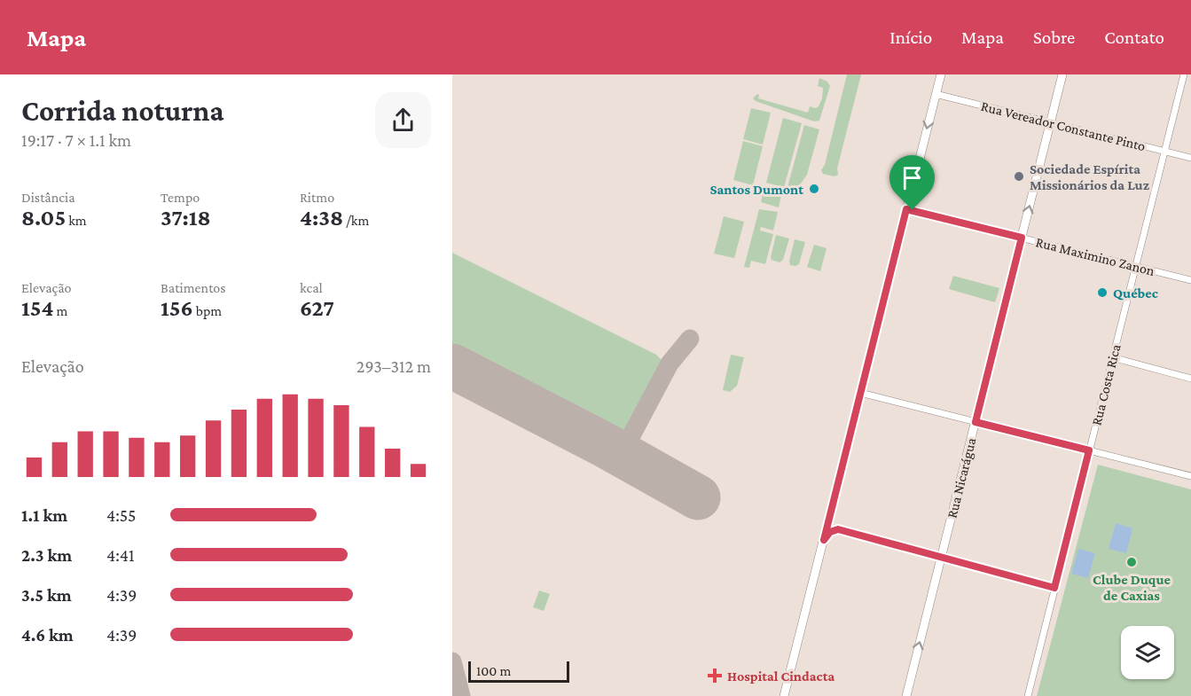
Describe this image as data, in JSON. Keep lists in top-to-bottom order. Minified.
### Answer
{"streets":{"main road":["Rua Nicarágua"],"street":["Rua Vereador Constante Pinto","Rua Maximino Zanon","Rua Costa Rica"]},"crossings":[["Rua Vereador Constante Pinto","Rua Costa Rica"],["Rua Vereador Constante Pinto","Rua Nicarágua"],["Rua Maximino Zanon","Rua Costa Rica"],["Rua Maximino Zanon","Rua Nicarágua"]],"one_way":["Rua Nicarágua"],"places":{"other":["Sociedade Espírita Missionários da Luz","Santos Dumont","Québec","Clube Duque de Caxias"],"health":["Hospital Cindacta"]},"scale_bar":"100 m","page":{"header":"Mapa","nav":["Início","Mapa","Sobre","Contato"],"heading":["Corrida noturna","19:17 · 7 × 1.1 km"],"stats":[["Distância","8.05 km"],["Tempo","37:18"],["Ritmo","4:38 /km"],["Elevação","154 m"],["Batimentos","156 bpm"],["kcal","627"]],"chart":["Elevação","293–312 m"],"list":[{"name":"1.1 km","note":"4:55"},{"name":"2.3 km","note":"4:41"},{"name":"3.5 km","note":"4:39"},{"name":"4.6 km","note":"4:39"}],"scale":"100 m"}}
